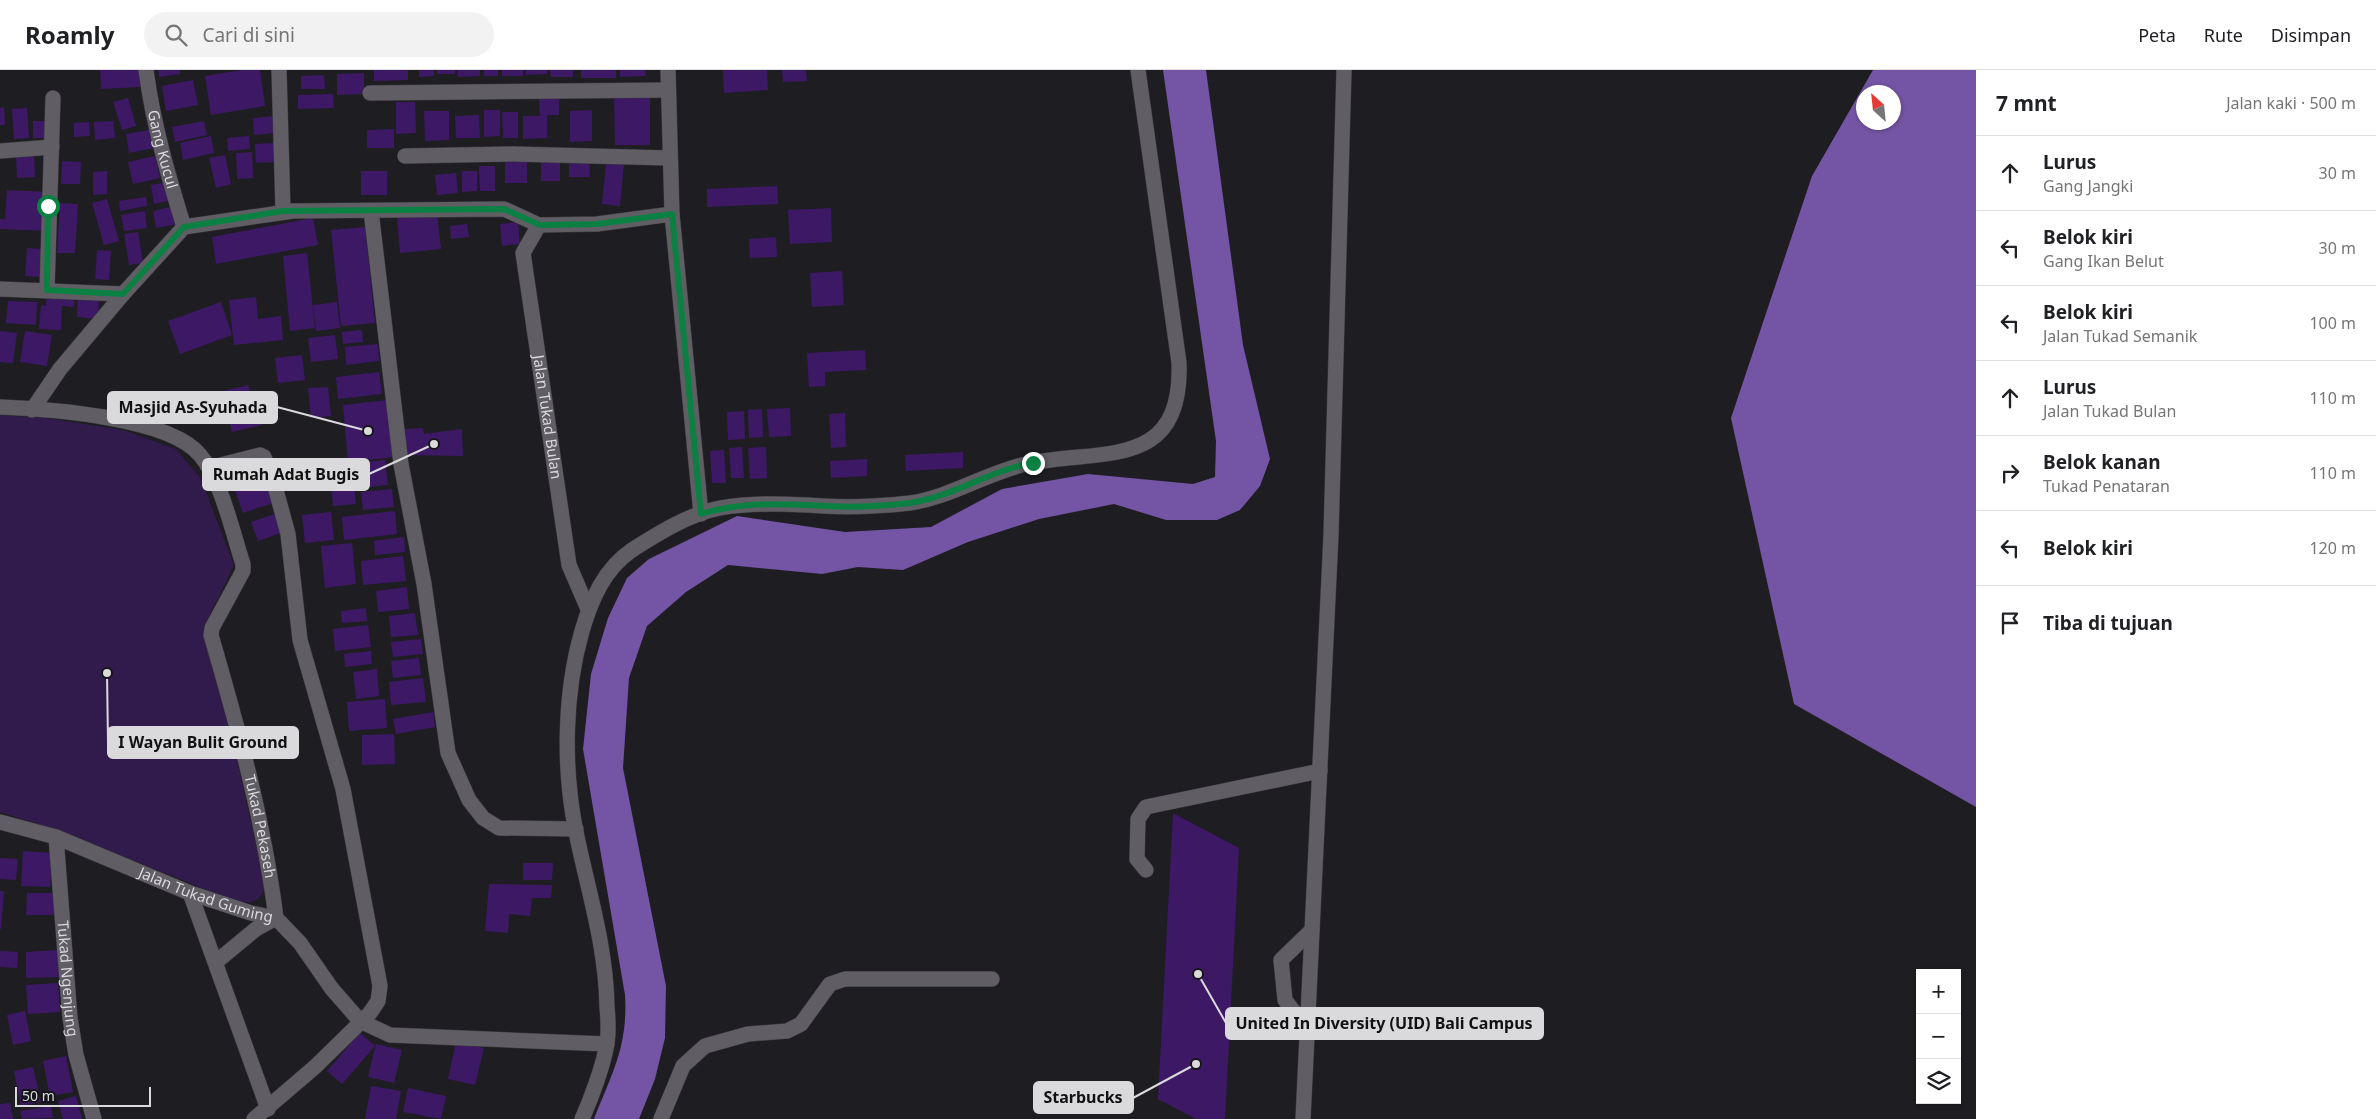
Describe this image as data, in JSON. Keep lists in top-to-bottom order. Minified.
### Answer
{"streets":{"street":["Gang Kucul","Jalan Tukad Bulan","Tukad Pekaseh","Jalan Tukad Guming","Tukad Ngenjung"]},"crossings":[["Tukad Pekaseh","Jalan Tukad Guming"],["Jalan Tukad Guming","Tukad Ngenjung"]],"places":["Masjid As-Syuhada","Rumah Adat Bugis","I Wayan Bulit Ground","United In Diversity (UID) Bali Campus","Starbucks"],"scale_bar":"50 m","north":"top left","page":{"header":"Roamly","search":"Cari di sini","nav":["Peta","Rute","Disimpan"],"heading":["7 mnt","Jalan kaki · 500 m"],"list":[["Lurus","Gang Jangki","30 m"],["Belok kiri","Gang Ikan Belut","30 m"],["Belok kiri","Jalan Tukad Semanik","100 m"],["Lurus","Jalan Tukad Bulan","110 m"],["Belok kanan","Tukad Penataran","110 m"],["Belok kiri","120 m"],"Tiba di tujuan"],"map_buttons":["+","−"],"scale":"50 m"}}
